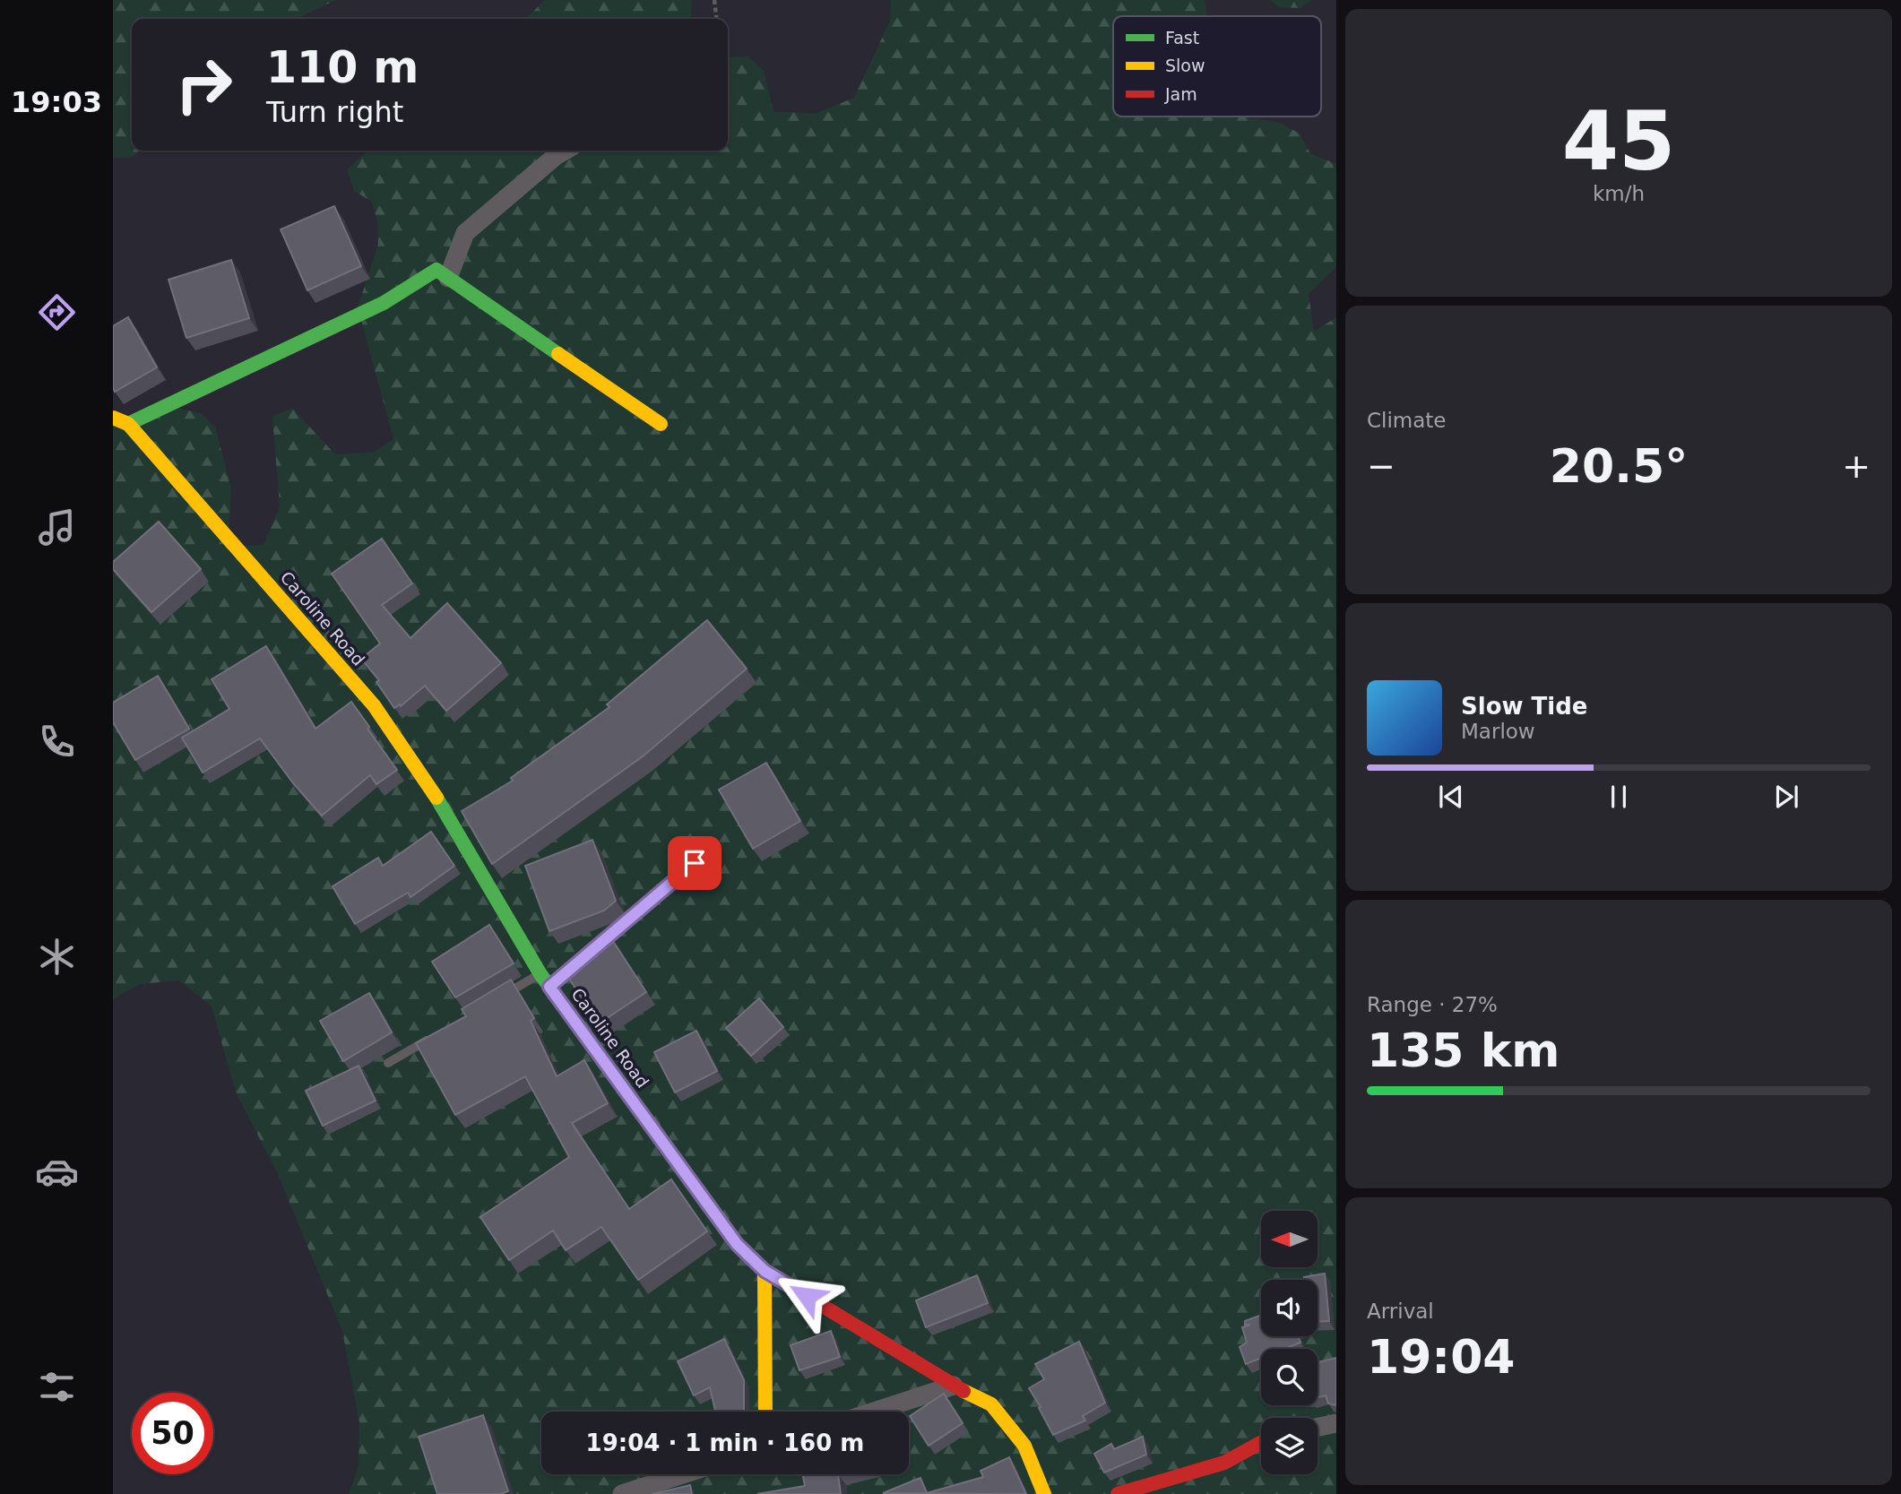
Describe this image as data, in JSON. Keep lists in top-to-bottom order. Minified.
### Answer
{"streets":{"main road":["Caroline Road"]},"legend":["Fast","Slow","Jam"],"north":"left","page":{"tabs":"19:03","tile":[["45","km/h"],"Climate",["Range · 27%","135 km"],["Arrival","19:04"]],"turn":["110 m","Turn right"],"heat":["−","20.5°","+"],"song":["Slow Tide","Marlow"],"limit":"50","trip":"19:04 · 1 min · 160 m"}}
